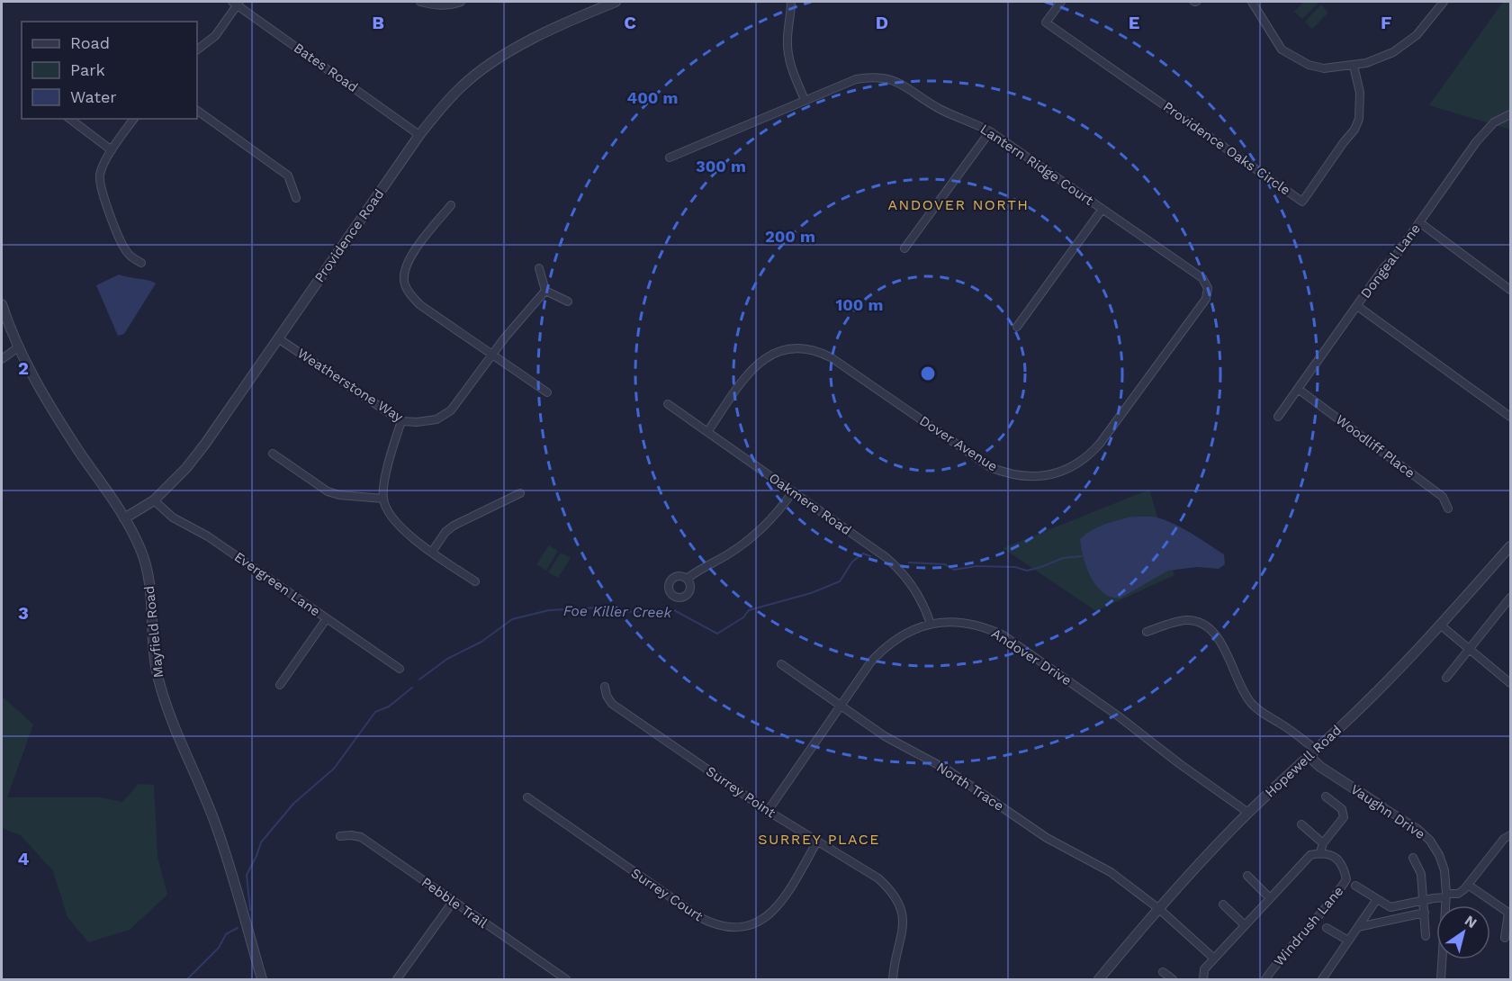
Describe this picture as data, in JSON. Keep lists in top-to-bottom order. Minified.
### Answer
{"streets":{"street":["Bates Road","Providence Oaks Circle","Lantern Ridge Court","Providence Road","Dongeal Lane","Weatherstone Way","Dover Avenue","Woodliff Place","Oakmere Road","Evergreen Lane","Mayfield Road","Andover Drive","Hopewell Road","North Trace","Surrey Point","Vaughn Drive","Surrey Court","Pebble Trail","Windrush Lane"]},"crossings":[["Bates Road","Providence Road"],["Lantern Ridge Court","Dover Avenue"],["Providence Road","Weatherstone Way"],["Providence Road","Evergreen Lane"],["Providence Road","Mayfield Road"],["Dongeal Lane","Woodliff Place"],["Dover Avenue","Oakmere Road"],["Oakmere Road","Andover Drive"],["Andover Drive","Hopewell Road"],["Andover Drive","North Trace"],["Andover Drive","Surrey Point"],["Hopewell Road","North Trace"],["Hopewell Road","Vaughn Drive"],["Surrey Point","Surrey Court"]],"districts":["ANDOVER NORTH","SURREY PLACE"],"water":["Foe Killer Creek"],"legend":["Road","Park","Water"],"north":"top right","grid":{"columns":["B","C","D","E","F"],"rows":["2","3","4"]},"rings":["400 m","300 m","200 m","100 m"]}
